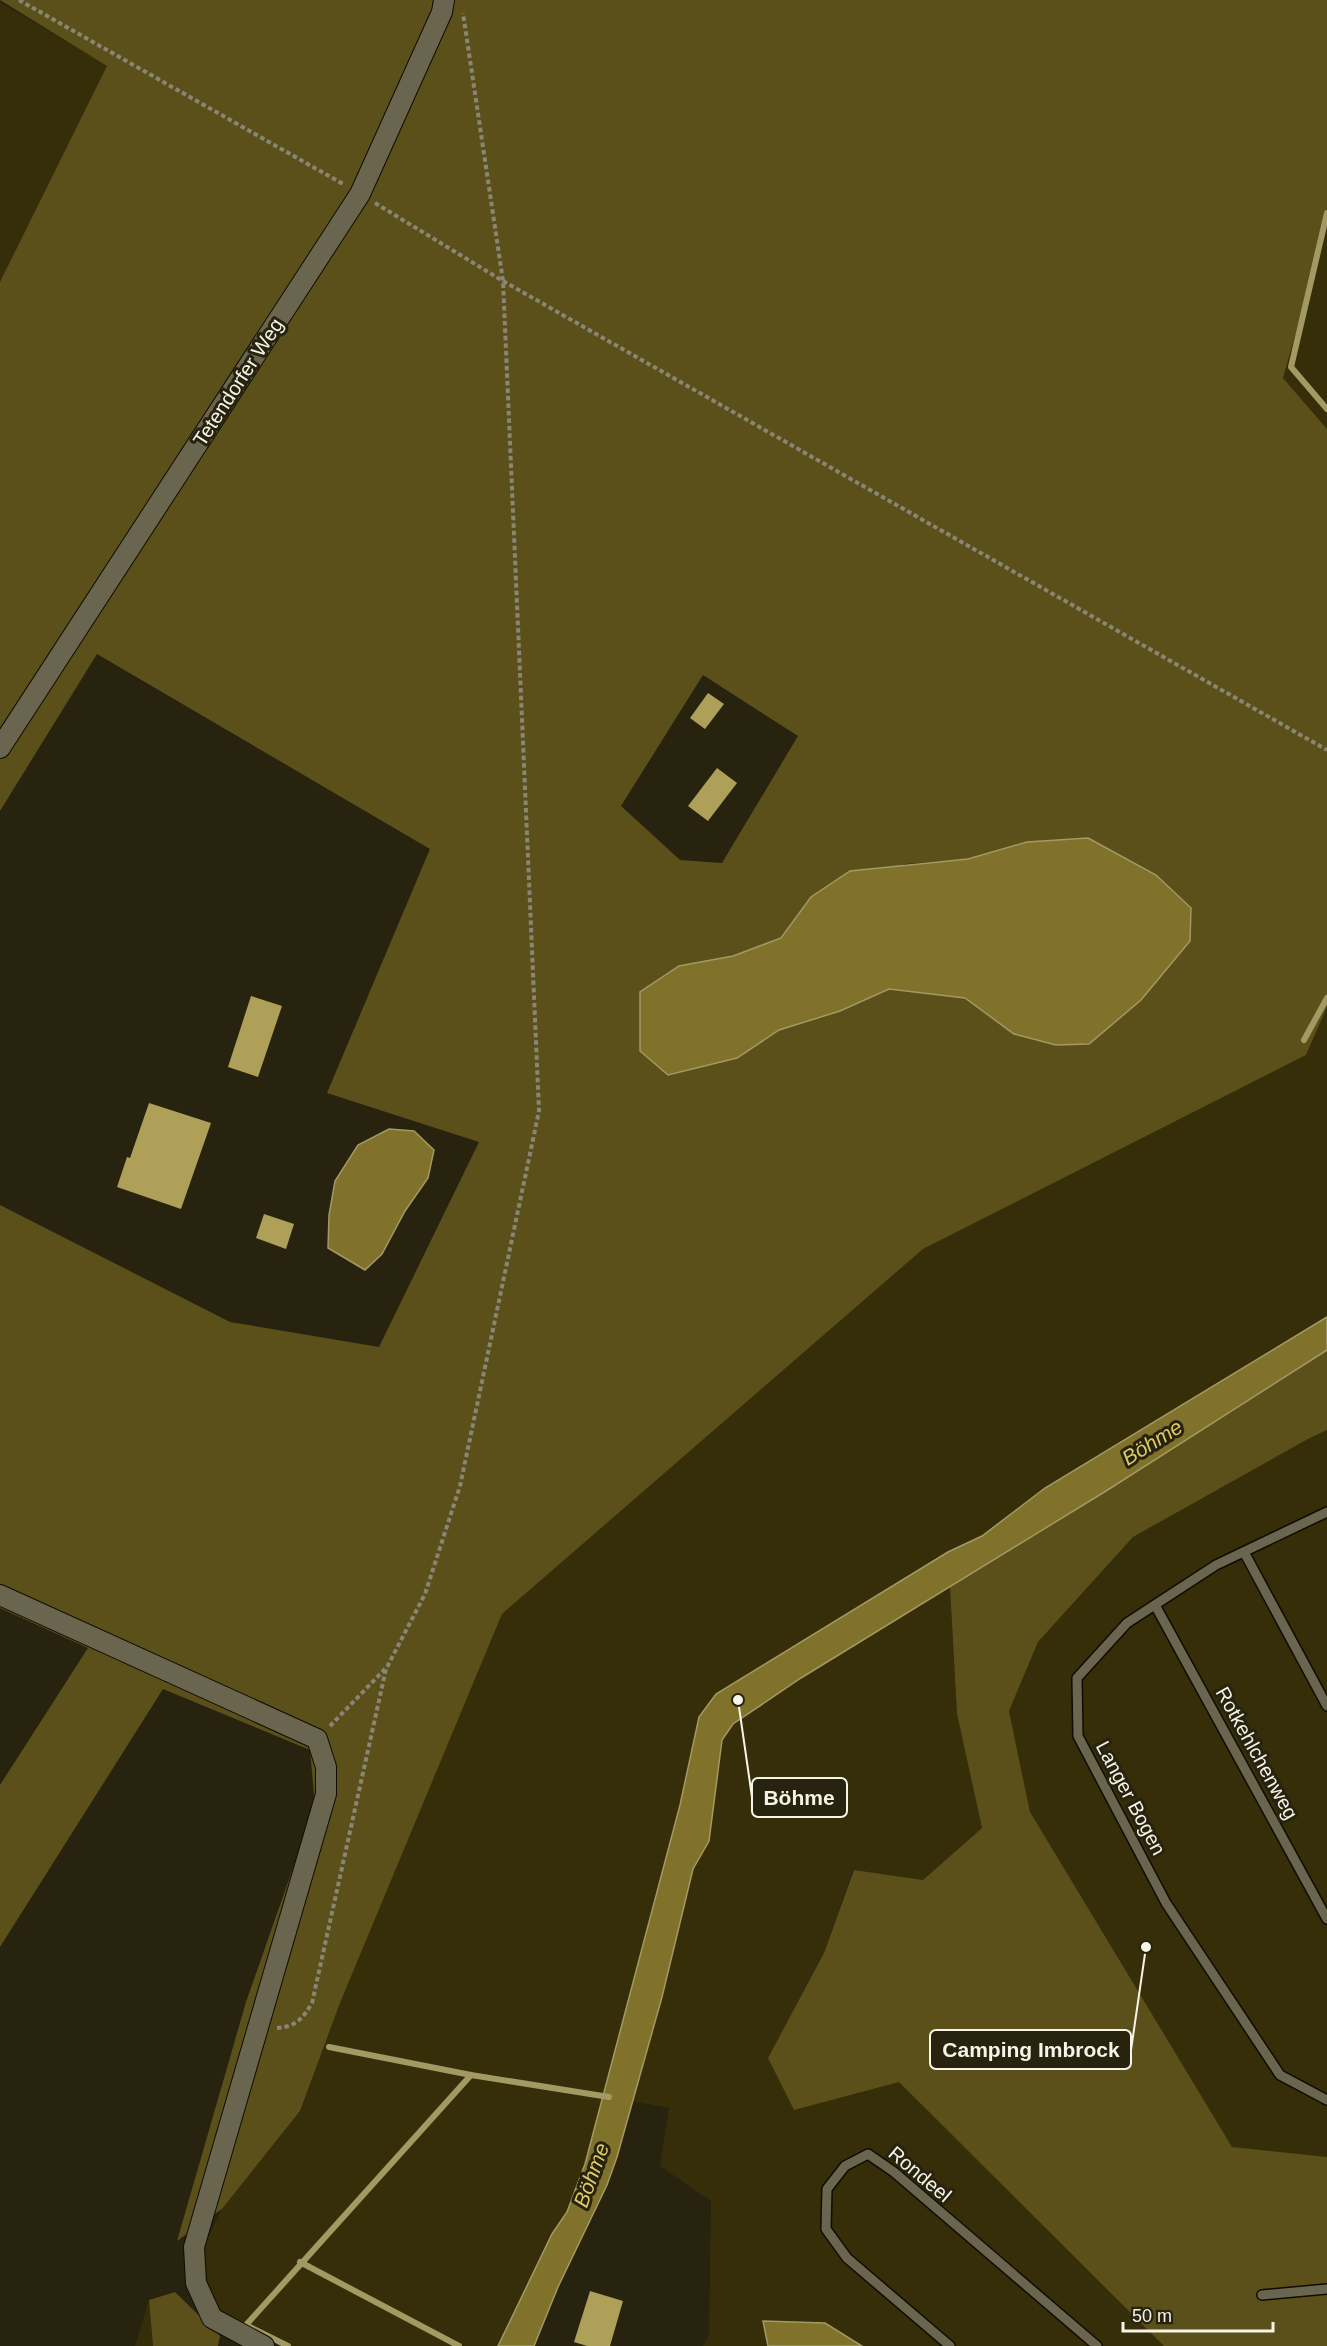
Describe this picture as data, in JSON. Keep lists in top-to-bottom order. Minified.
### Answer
{"streets":{"street":["Tetendorfer Weg"],"lane":["Rotkehlchenweg","Langer Bogen","Rondeel"]},"crossings":[["Rotkehlchenweg","Langer Bogen"]],"water":["Böhme"],"places":["Böhme","Camping Imbrock"],"scale_bar":"50 m"}
